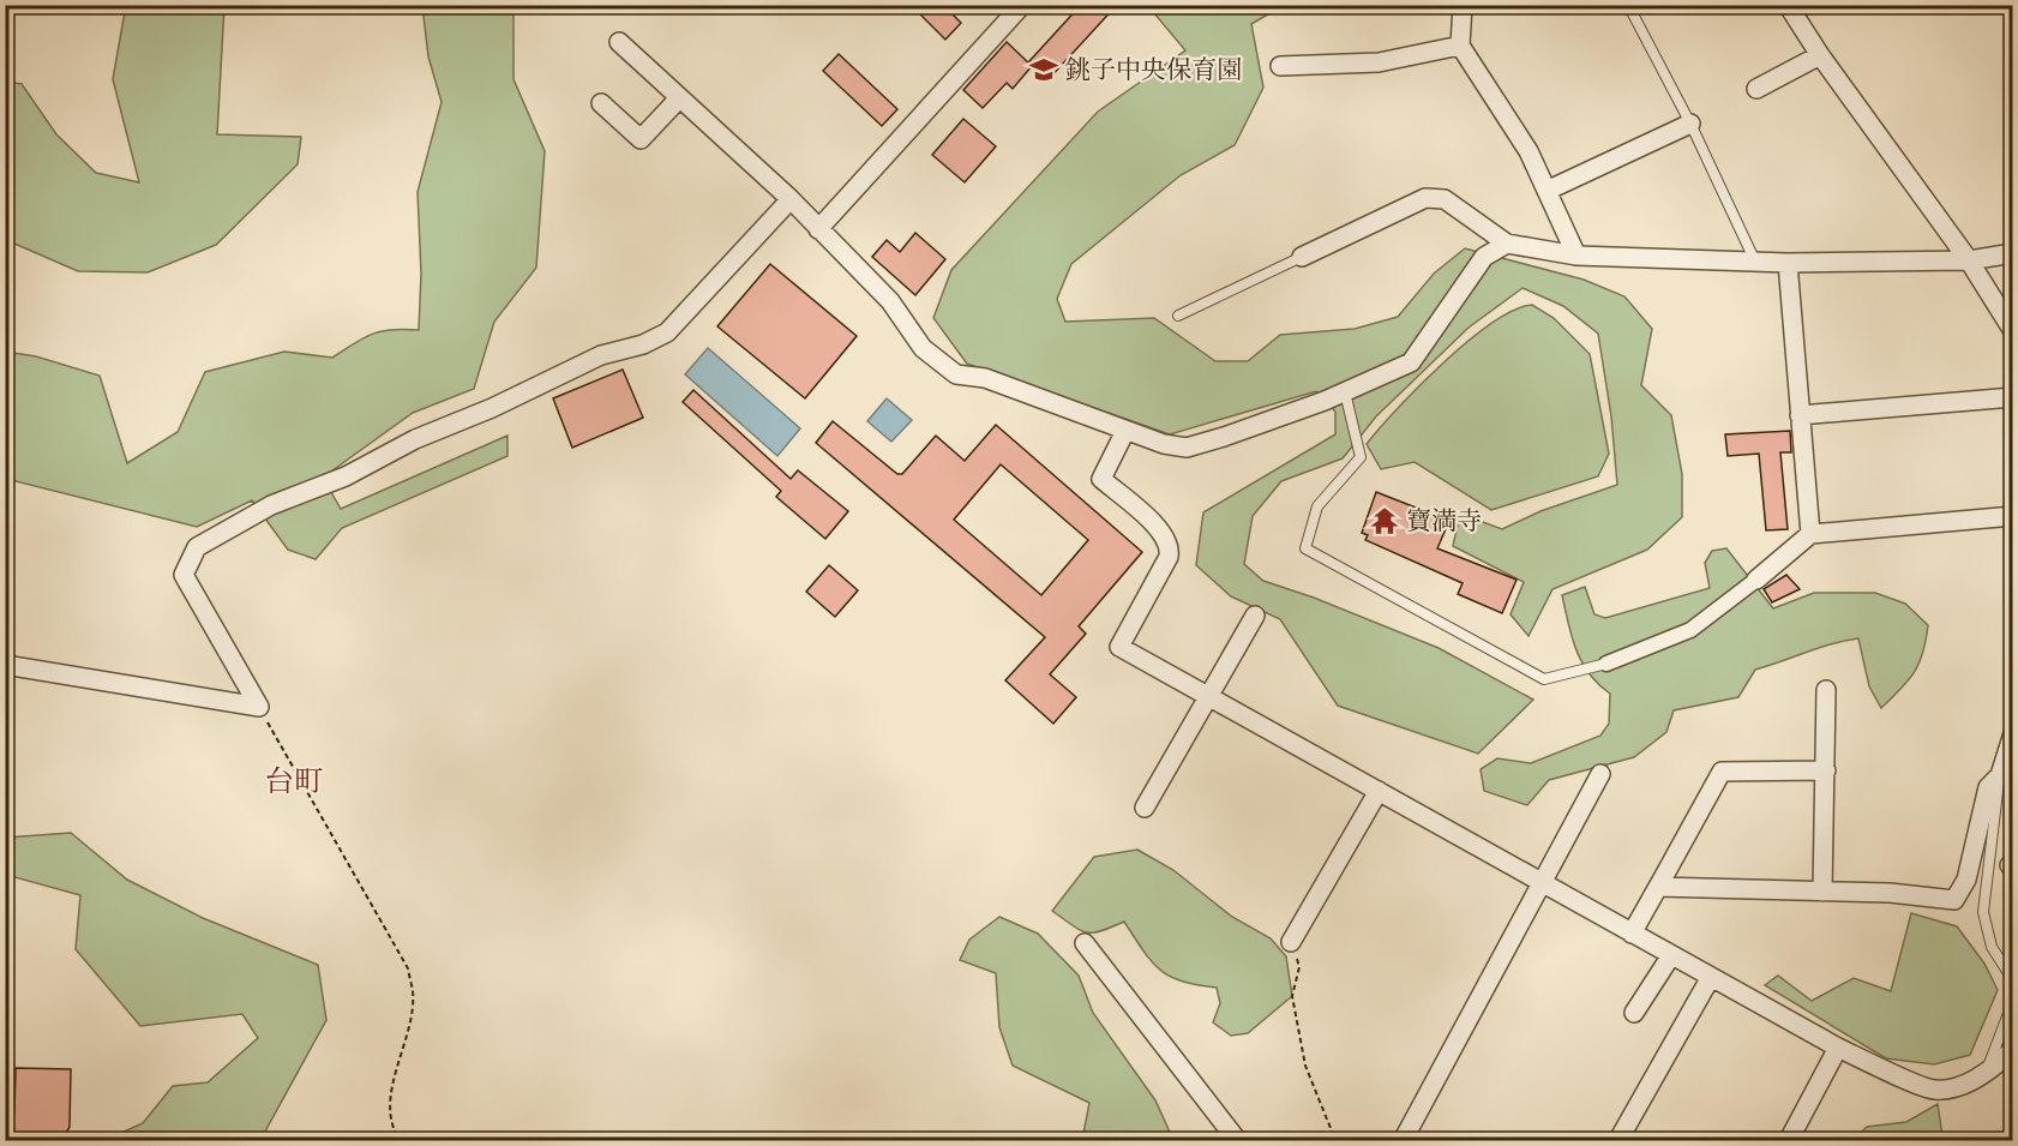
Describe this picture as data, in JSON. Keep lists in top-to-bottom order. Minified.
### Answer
{"districts":["台町"],"places":{"school or university":["銚子中央保育園"],"temple":["寶満寺"]}}
